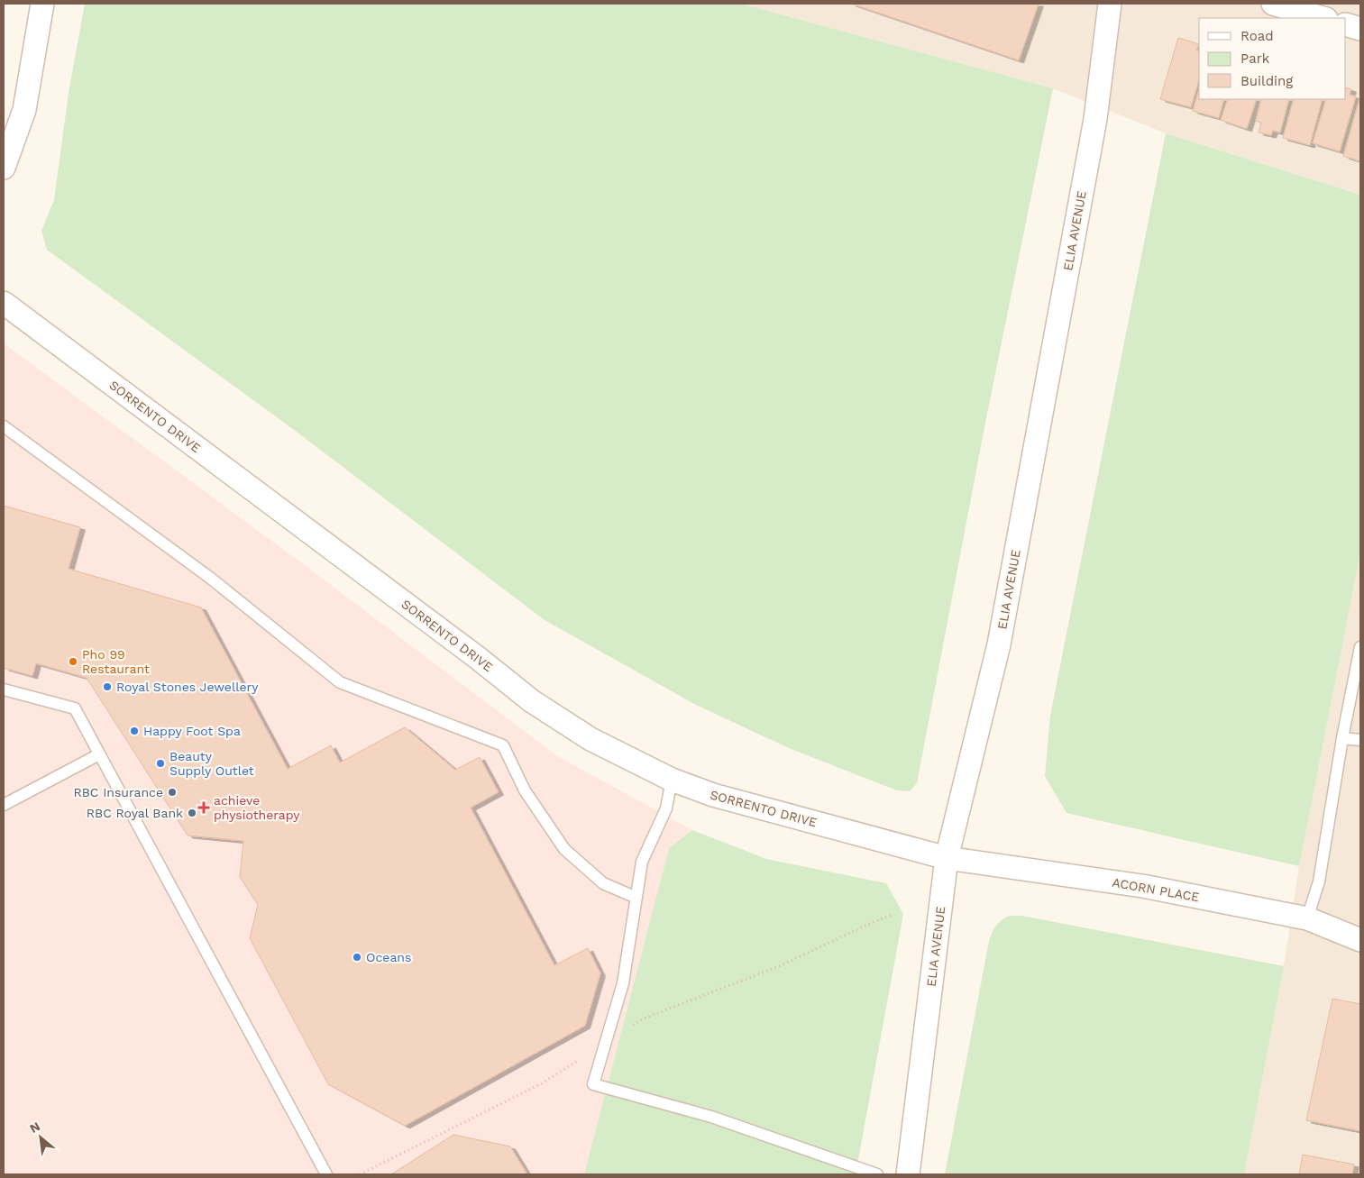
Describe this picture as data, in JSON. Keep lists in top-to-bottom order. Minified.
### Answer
{"streets":{"street":["ELIA AVENUE","SORRENTO DRIVE","ACORN PLACE"]},"crossings":[["ELIA AVENUE","SORRENTO DRIVE"],["ELIA AVENUE","ACORN PLACE"],["SORRENTO DRIVE","ACORN PLACE"]],"places":{"other":["Pho 99 Restaurant","Royal Stones Jewellery","Happy Foot Spa","Beauty Supply Outlet","RBC Insurance","RBC Royal Bank","Oceans"],"health":["achieve physiotherapy"]},"legend":["Road","Park","Building"],"north":"top left"}
